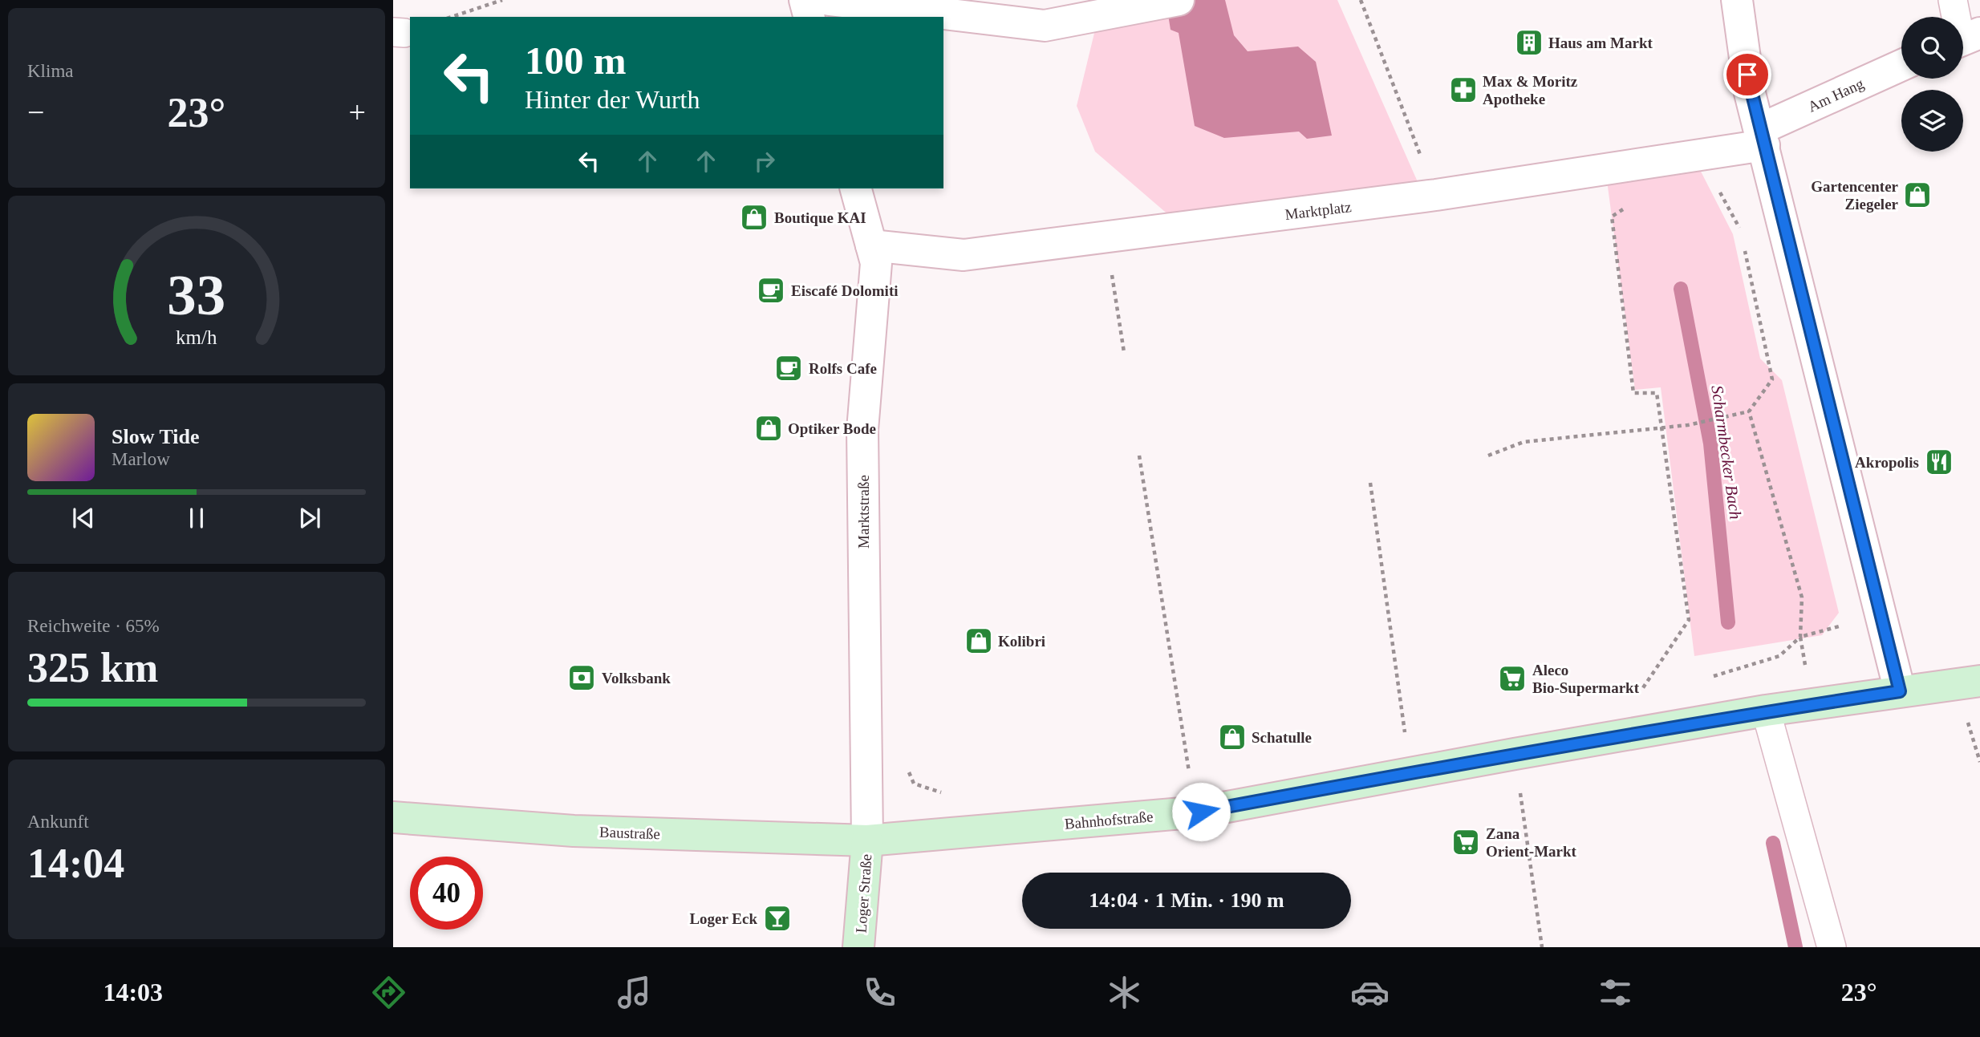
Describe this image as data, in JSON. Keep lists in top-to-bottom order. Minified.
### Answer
{"streets":{"street":["Am Hang","Marktplatz","Marktstraße","Bahnhofstraße","Baustraße","Loger Straße"]},"crossings":[["Am Hang","Marktplatz"],["Marktplatz","Marktstraße"],["Marktstraße","Bahnhofstraße"],["Marktstraße","Baustraße"],["Marktstraße","Loger Straße"],["Bahnhofstraße","Baustraße"],["Bahnhofstraße","Loger Straße"],["Baustraße","Loger Straße"]],"water":["Scharmbecker Bach"],"places":{"building":["Haus am Markt"],"pharmacy":["Max & Moritz Apotheke"],"shop":["Gartencenter Ziegeler","Boutique KAI","Optiker Bode","Kolibri","Schatulle"],"cafe":["Eiscafé Dolomiti","Rolfs Cafe"],"restaurant":["Akropolis"],"bank":["Volksbank"],"supermarket":["Aleco Bio-Supermarkt","Zana Orient-Markt"],"bar":["Loger Eck"]},"page":{"tile":["Klima",["Reichweite · 65%","325 km"],["Ankunft","14:04"]],"turn":["100 m","Hinter der Wurth"],"heat":["−","23°","+"],"song":["Slow Tide","Marlow"],"limit":"40","trip":"14:04 · 1 Min. · 190 m","tabs":["14:03","23°"],"gauge":["33","km/h"]}}
